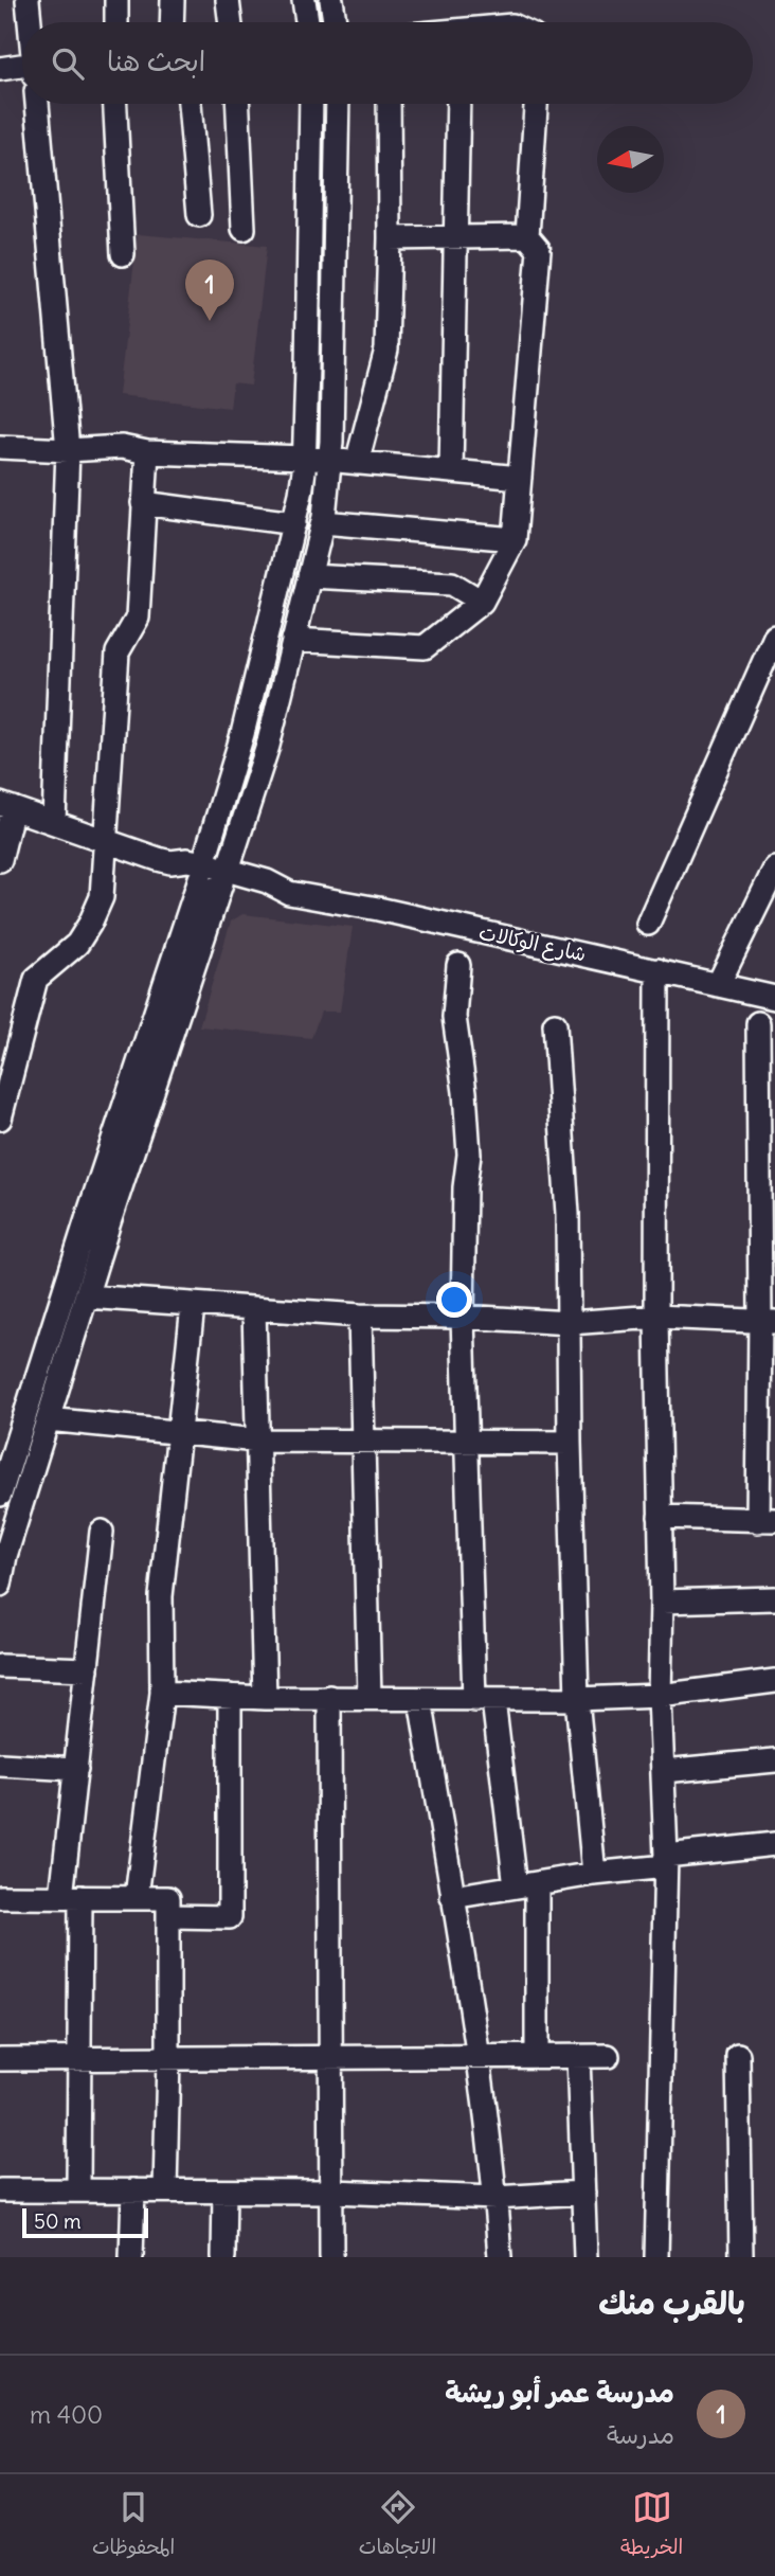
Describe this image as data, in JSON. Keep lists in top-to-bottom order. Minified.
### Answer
{"streets":{"street":["شارع الوكالات"]},"scale_bar":"50 m","north":"left","page":{"search":"ابحث هنا","pins":"1","scale":"50 m","heading":"بالقرب منك","list":[{"mark":"1","name":"مدرسة عمر أبو ريشة","note":"مدرسة","value":"400 m"}],"nav":["الخريطة","الاتجاهات","المحفوظات"]}}
